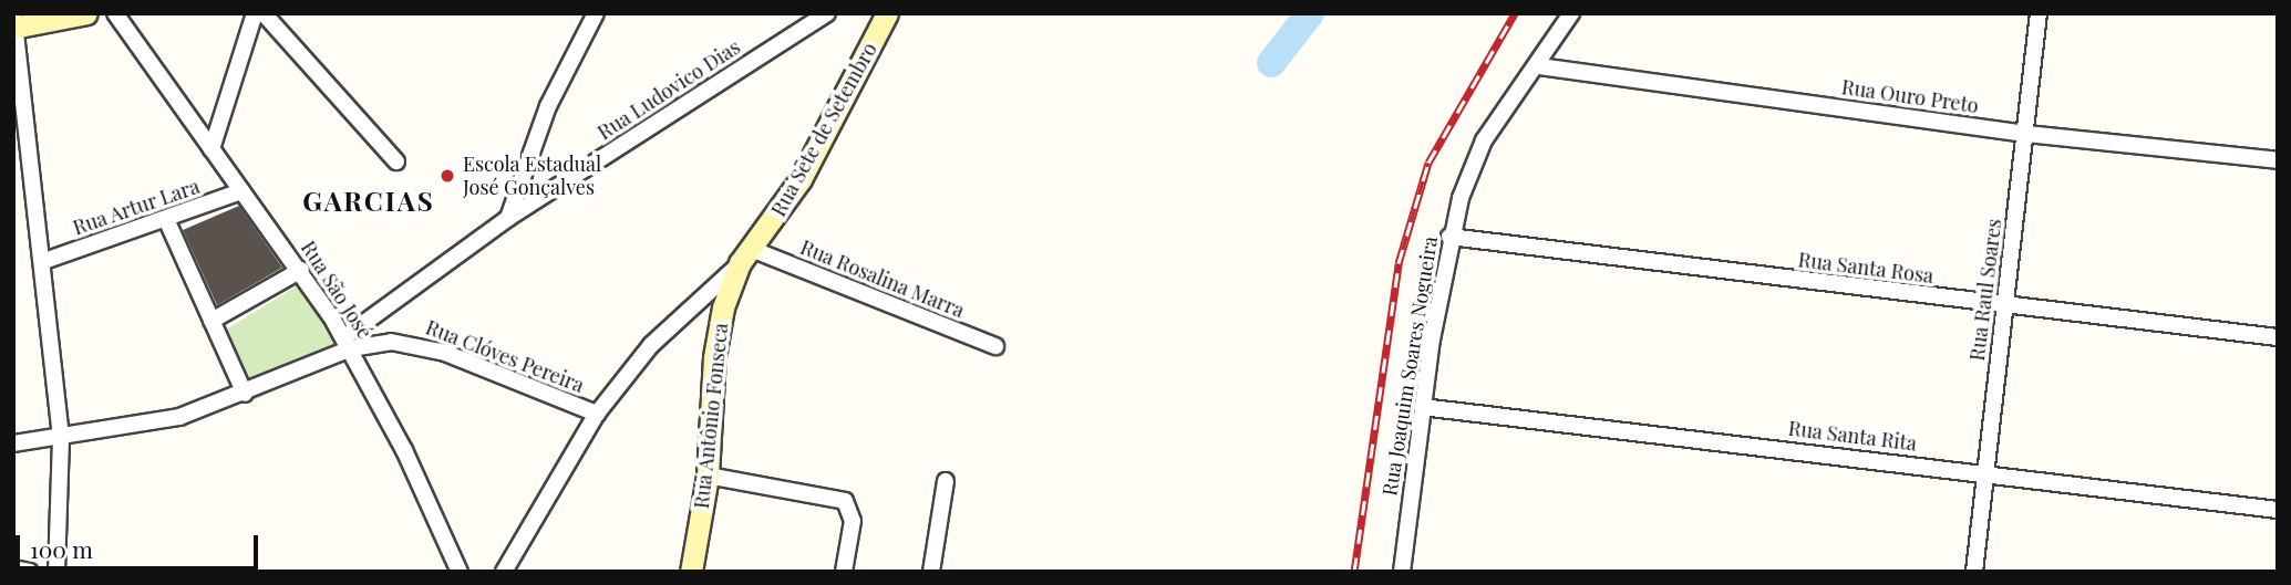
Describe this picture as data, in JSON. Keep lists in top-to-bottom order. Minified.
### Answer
{"streets":{"street":["Rua Ludovico Dias","Rua Ouro Preto","Rua Sete de Setembro","Rua Artur Lara","Rua Santa Rosa","Rua Rosalina Marra","Rua São José","Rua Raul Soares","Rua Clóves Pereira","Rua Joaquim Soares Nogueira","Rua Antônio Fonseca","Rua Santa Rita"]},"crossings":[["Rua Ludovico Dias","Rua São José"],["Rua Ludovico Dias","Rua Clóves Pereira"],["Rua Ouro Preto","Rua Raul Soares"],["Rua Ouro Preto","Rua Joaquim Soares Nogueira"],["Rua Sete de Setembro","Rua Rosalina Marra"],["Rua Sete de Setembro","Rua Clóves Pereira"],["Rua Sete de Setembro","Rua Antônio Fonseca"],["Rua Artur Lara","Rua São José"],["Rua Santa Rosa","Rua Raul Soares"],["Rua Santa Rosa","Rua Joaquim Soares Nogueira"],["Rua Rosalina Marra","Rua Antônio Fonseca"],["Rua São José","Rua Clóves Pereira"],["Rua Raul Soares","Rua Santa Rita"],["Rua Joaquim Soares Nogueira","Rua Santa Rita"]],"districts":["GARCIAS"],"places":["Escola Estadual José Gonçalves"],"scale_bar":"100 m"}
